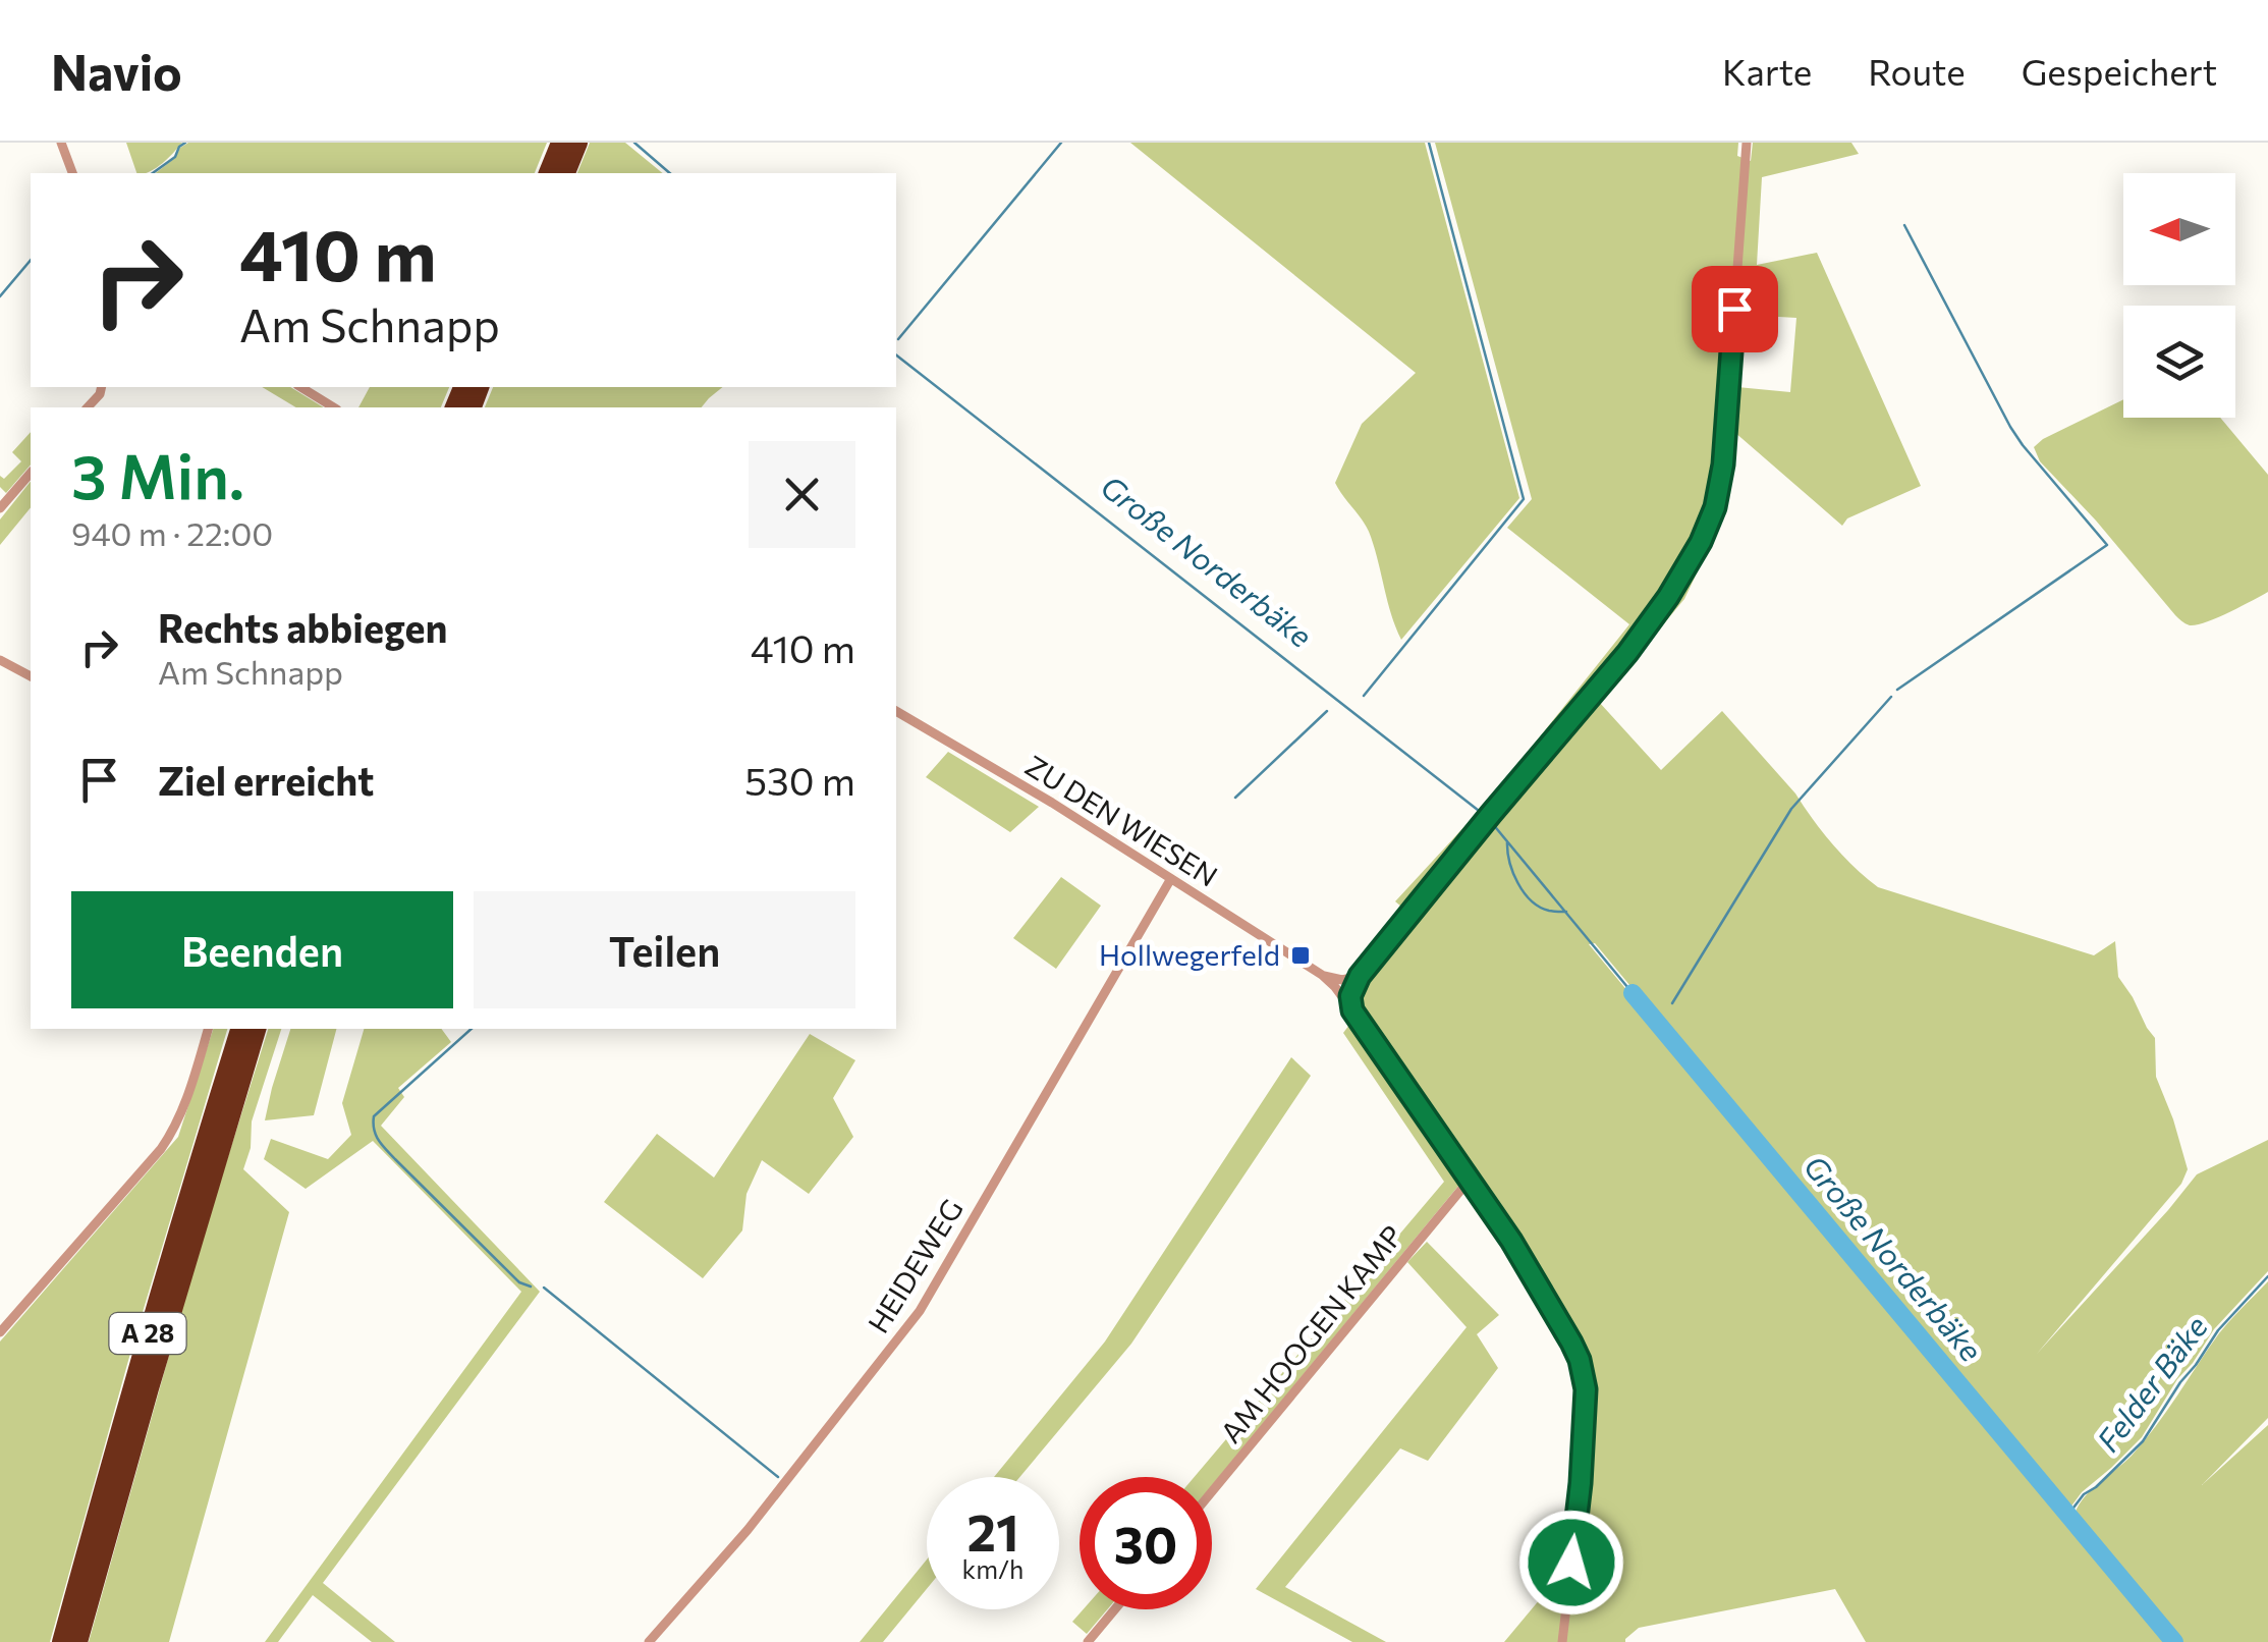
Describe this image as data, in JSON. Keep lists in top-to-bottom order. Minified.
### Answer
{"streets":{"highway":["A 28"],"street":["ZU DEN WIESEN","HEIDEWEG","AM HOOGEN KAMP"]},"crossings":[["ZU DEN WIESEN","HEIDEWEG"]],"water":["Große Norderbäke","Felder Bäke"],"places":{"transit":["Hollwegerfeld"]},"north":"left","page":{"header":"Navio","nav":["Karte","Route","Gespeichert"],"turn":["410 m","Am Schnapp"],"heading":["3 Min.","940 m · 22:00"],"list":[{"name":"Rechts abbiegen","note":"Am Schnapp","value":"410 m"},{"name":"Ziel erreicht","value":"530 m"}],"buttons":["Beenden","Teilen"],"speed":"21 km/h","limit":"30"}}
